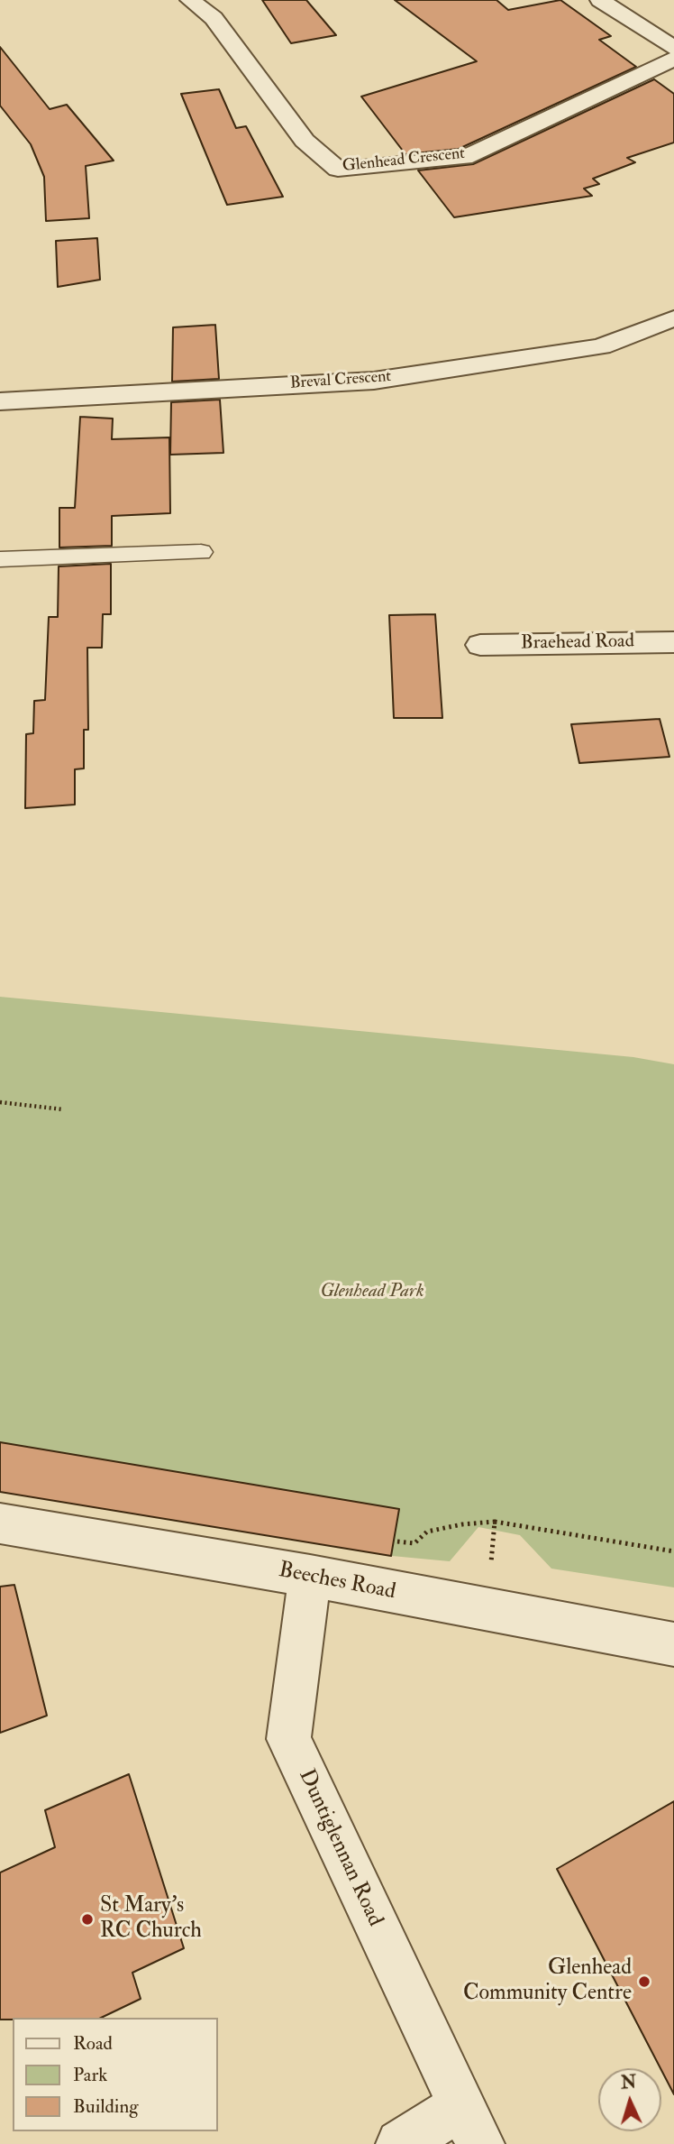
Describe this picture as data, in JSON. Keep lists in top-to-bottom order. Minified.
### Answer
{"streets":{"street":["Glenhead Crescent","Breval Crescent","Braehead Road","Beeches Road","Duntiglennan Road"]},"crossings":[["Beeches Road","Duntiglennan Road"]],"parks":["Glenhead Park"],"places":["St Mary's RC Church","Glenhead Community Centre"],"legend":["Road","Park","Building"],"north":"top"}
